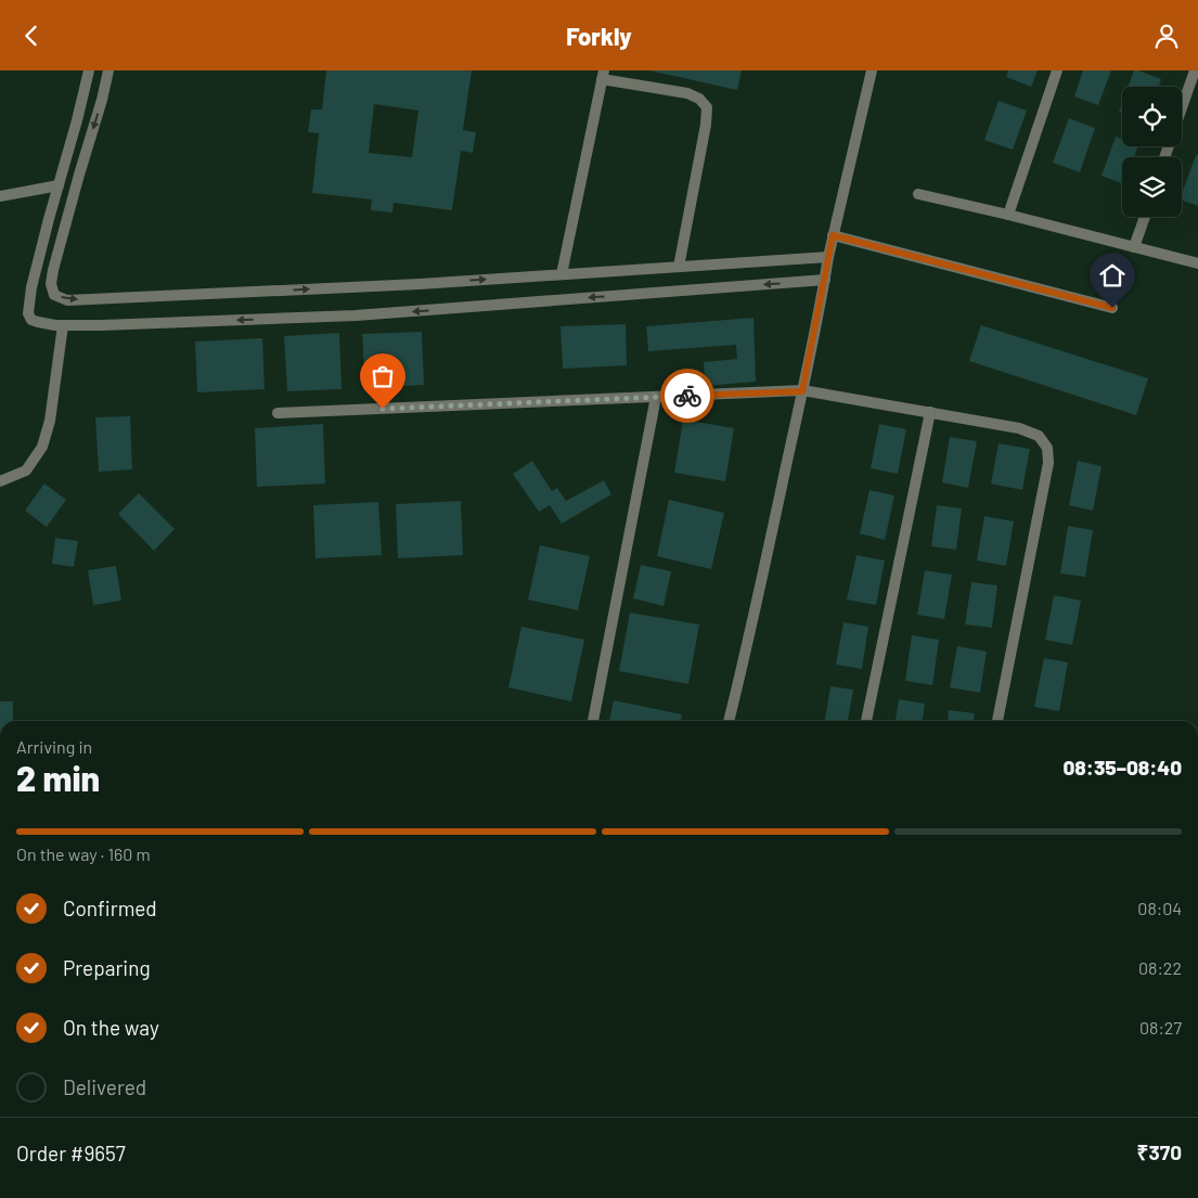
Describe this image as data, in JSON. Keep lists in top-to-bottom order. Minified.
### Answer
{"page":{"header":"Forkly","heading":["2 min","Arriving in","08:35–08:40"],"panel":["Order #9657","₹370"],"bar":"On the way · 160 m","list":[["Confirmed","08:04"],["Preparing","08:22"],["On the way","08:27"],"Delivered"]}}
